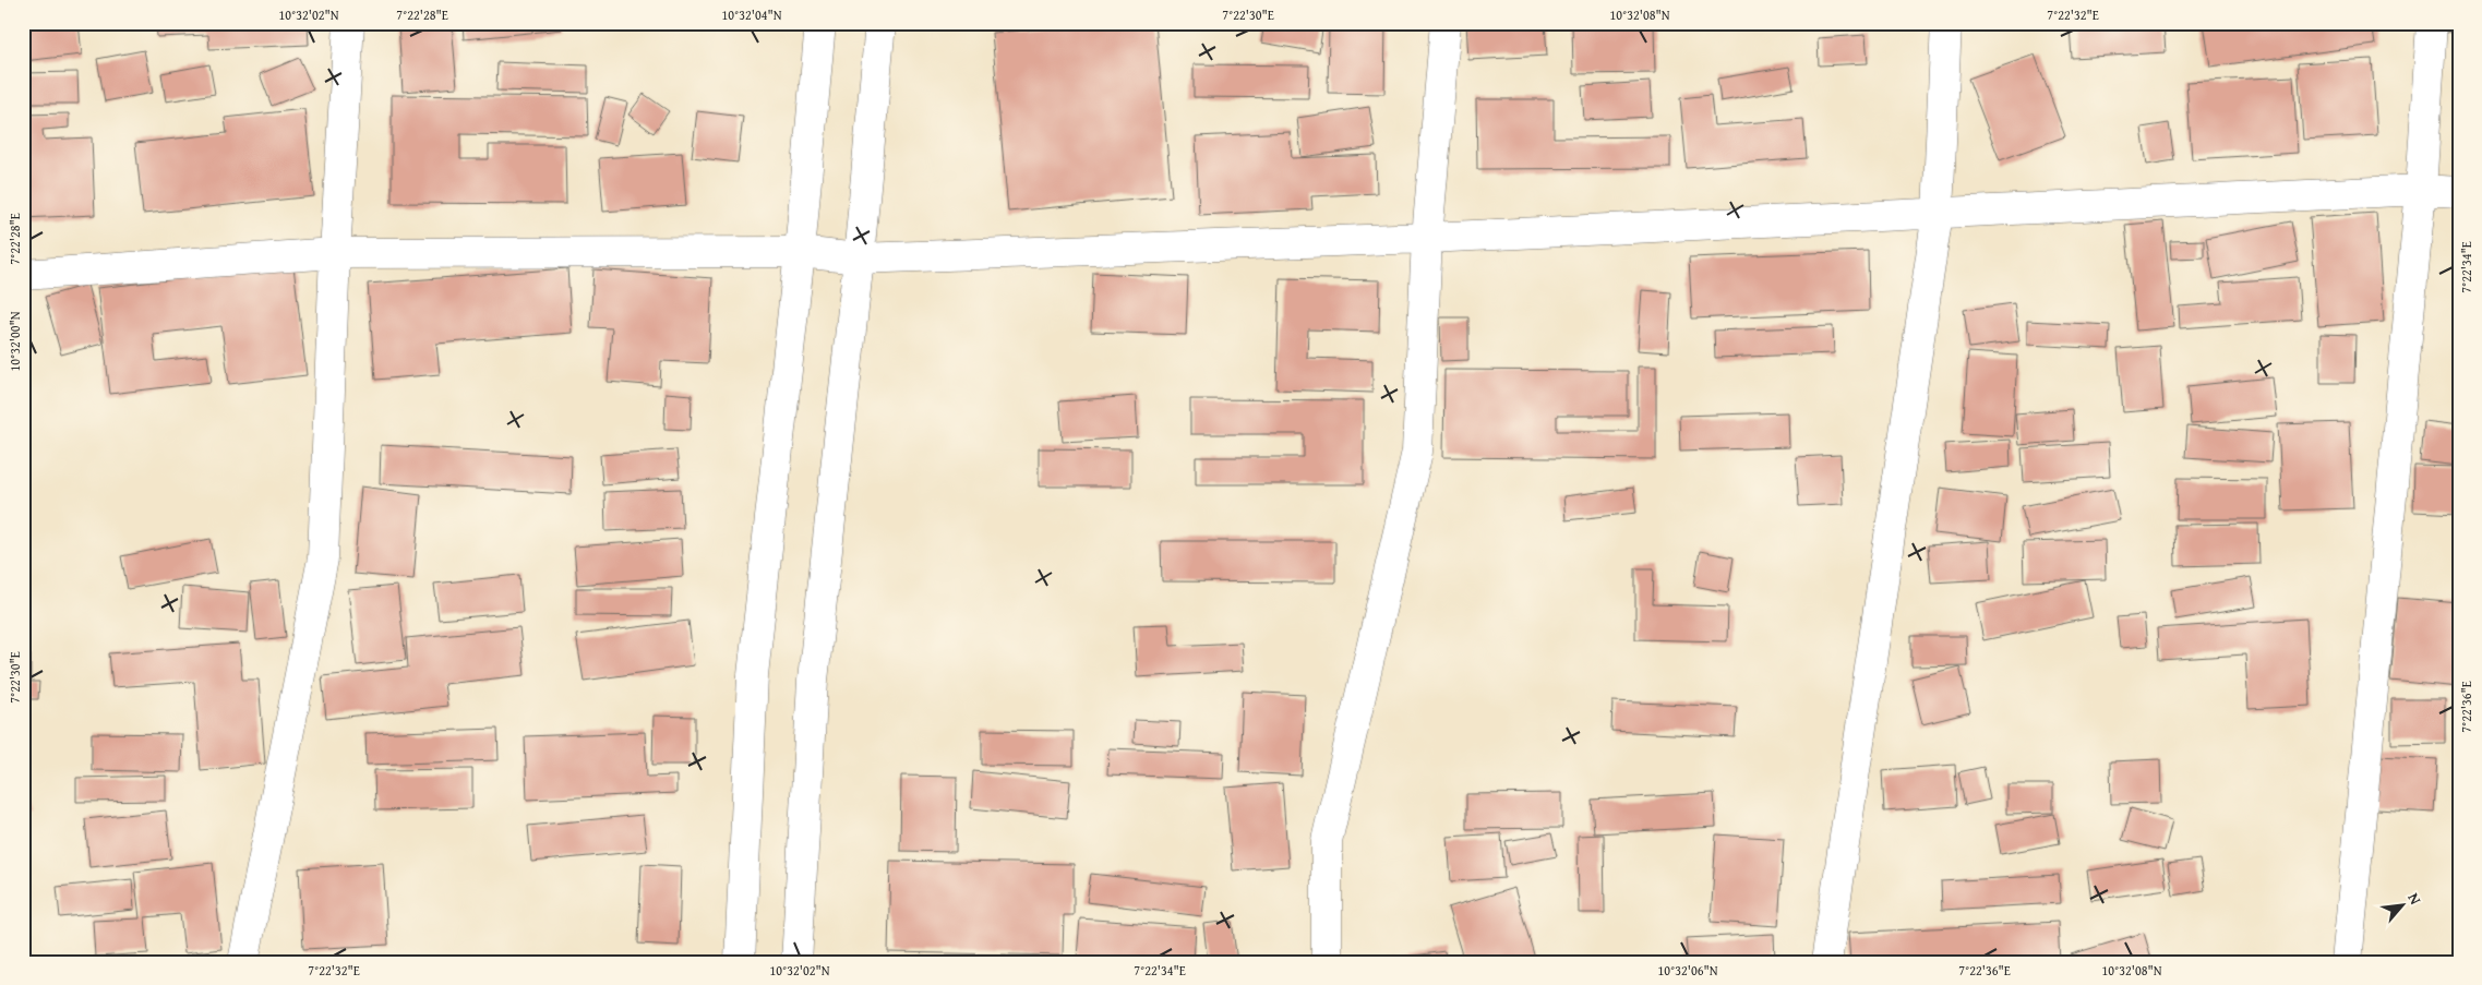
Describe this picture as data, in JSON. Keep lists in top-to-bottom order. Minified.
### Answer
{"north":"top right","coordinates":["10°32'02\"N","7°22'28\"E","10°32'04\"N","7°22'30\"E","10°32'08\"N","7°22'32\"E","7°22'34\"E","10°32'00\"N","7°22'36\"E","10°32'06\"N"]}
